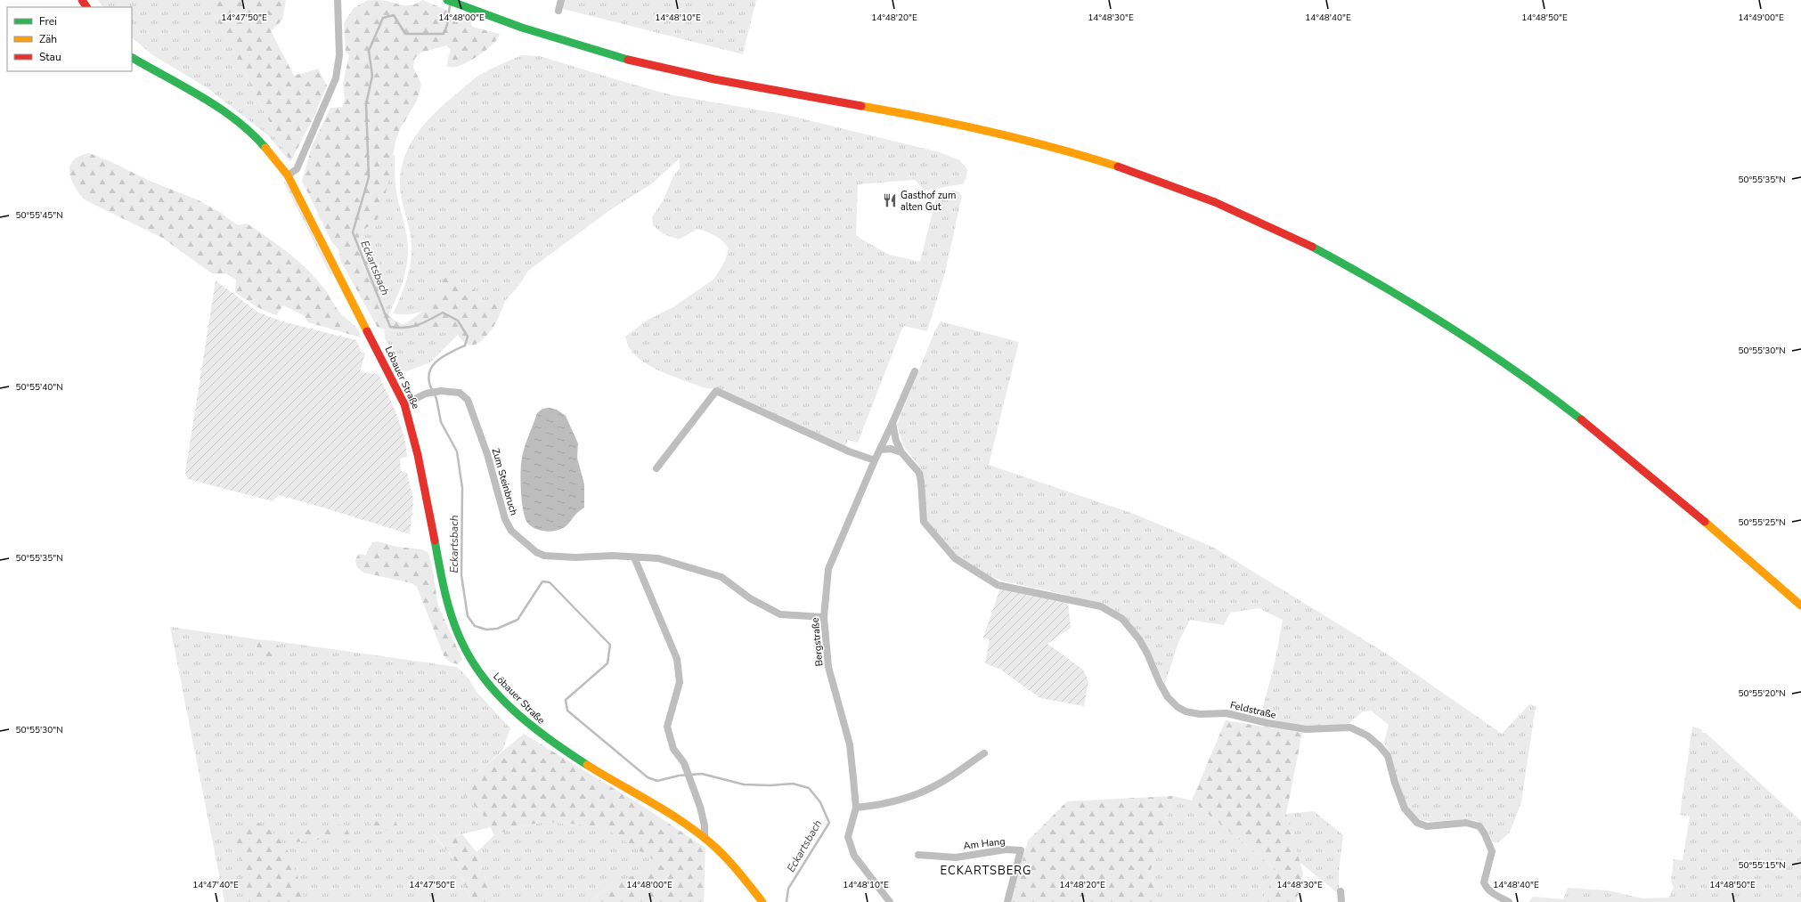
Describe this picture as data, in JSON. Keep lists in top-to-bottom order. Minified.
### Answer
{"streets":{"main road":["Löbauer Straße"],"street":["Zum Steinbruch","Bergstraße","Feldstraße","Am Hang"]},"crossings":[["Löbauer Straße","Zum Steinbruch"],["Zum Steinbruch","Bergstraße"],["Bergstraße","Feldstraße"]],"districts":["ECKARTSBERG"],"water":["Eckartsbach"],"places":{"restaurant":["Gasthof zum alten Gut"]},"legend":["Frei","Zäh","Stau"],"coordinates":["14°48'50\"E","14°47'50\"E","14°48'00\"E","14°48'10\"E","14°48'20\"E","14°48'30\"E","14°48'40\"E","14°49'00\"E","50°55'35\"N","50°55'45\"N","50°55'30\"N","50°55'40\"N","50°55'25\"N","50°55'20\"N","50°55'15\"N","14°47'40\"E"]}
